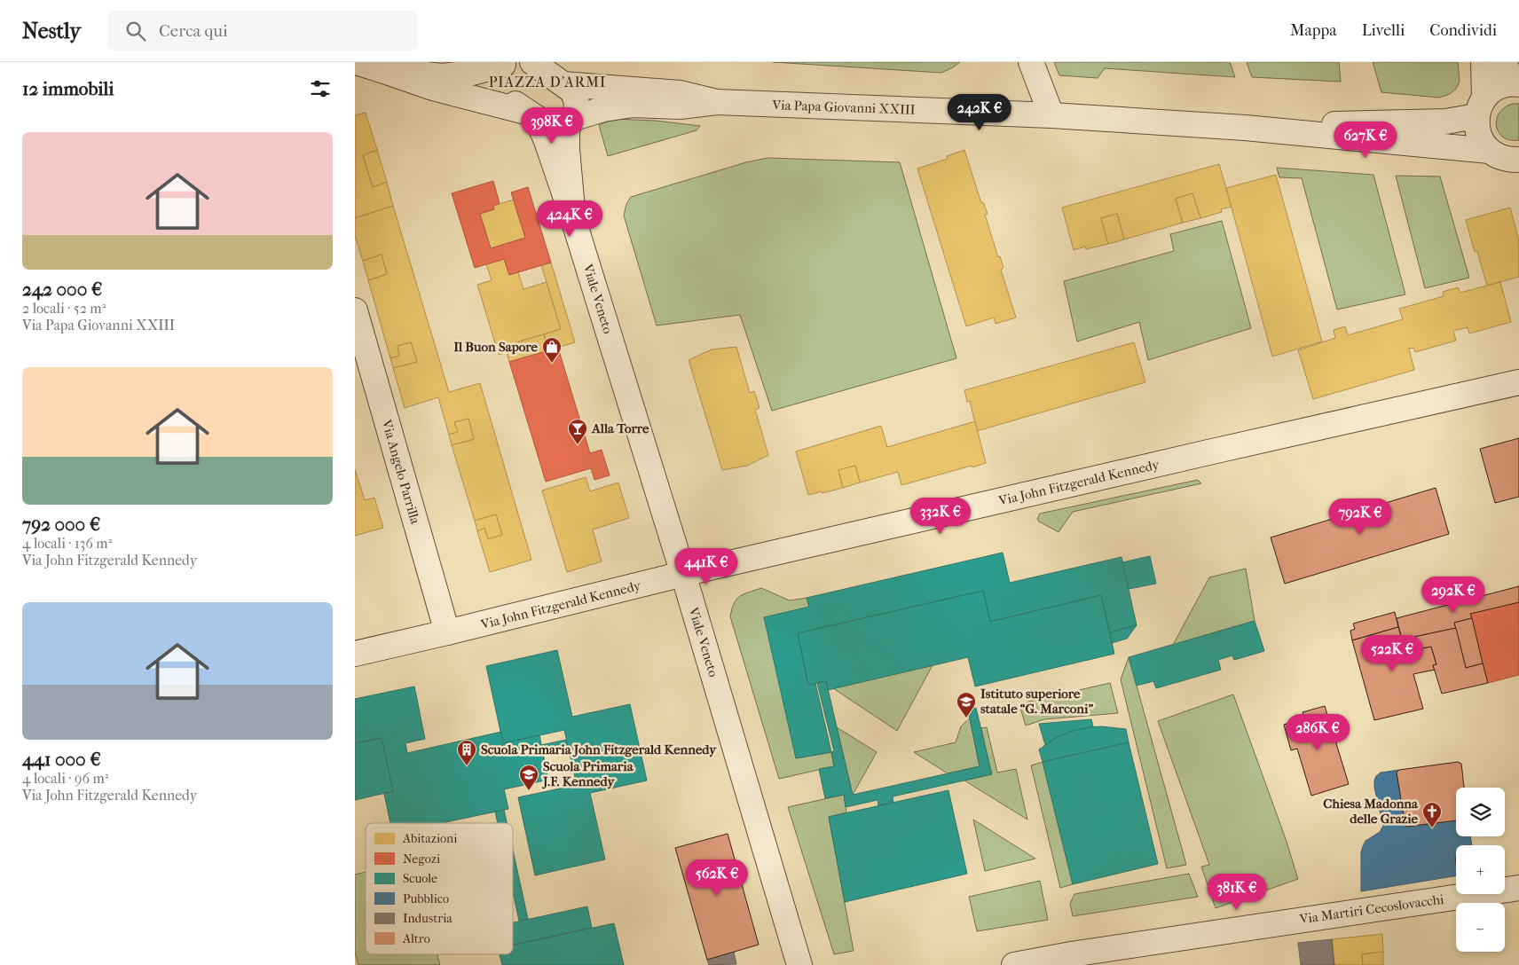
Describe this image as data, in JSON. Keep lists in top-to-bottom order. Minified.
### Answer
{"streets":{"street":["Via Papa Giovanni XXIII","Viale Veneto","Via Angelo Parrilla","Via John Fitzgerald Kennedy","Via Martiri Cecoslovacchi"]},"crossings":[["Viale Veneto","Via John Fitzgerald Kennedy"],["Via Angelo Parrilla","Via John Fitzgerald Kennedy"]],"districts":["PIAZZA D'ARMI"],"places":{"shop":["Il Buon Sapore"],"bar":["Alla Torre"],"school or university":["Istituto superiore statale “G. Marconi”","Scuola Primaria J.F. Kennedy"],"building":["Scuola Primaria John Fitzgerald Kennedy"],"church":["Chiesa Madonna delle Grazie"]},"legend":["Abitazioni","Negozi","Scuole","Pubblico","Industria","Altro"],"page":{"header":"Nestly","search":"Cerca qui","nav":["Mappa","Livelli","Condividi"],"heading":"12 immobili","price":["242K €","398K €","627K €","424K €","332K €","792K €","441K €","292K €","522K €","286K €","562K €","381K €"],"list":[{"name":"242 000 €","note":"2 locali · 52 m² · Via Papa Giovanni XXIII"},{"name":"792 000 €","note":"4 locali · 136 m² · Via John Fitzgerald Kennedy"},{"name":"441 000 €","note":"4 locali · 96 m² · Via John Fitzgerald Kennedy"}],"map_buttons":["+","−"]}}
